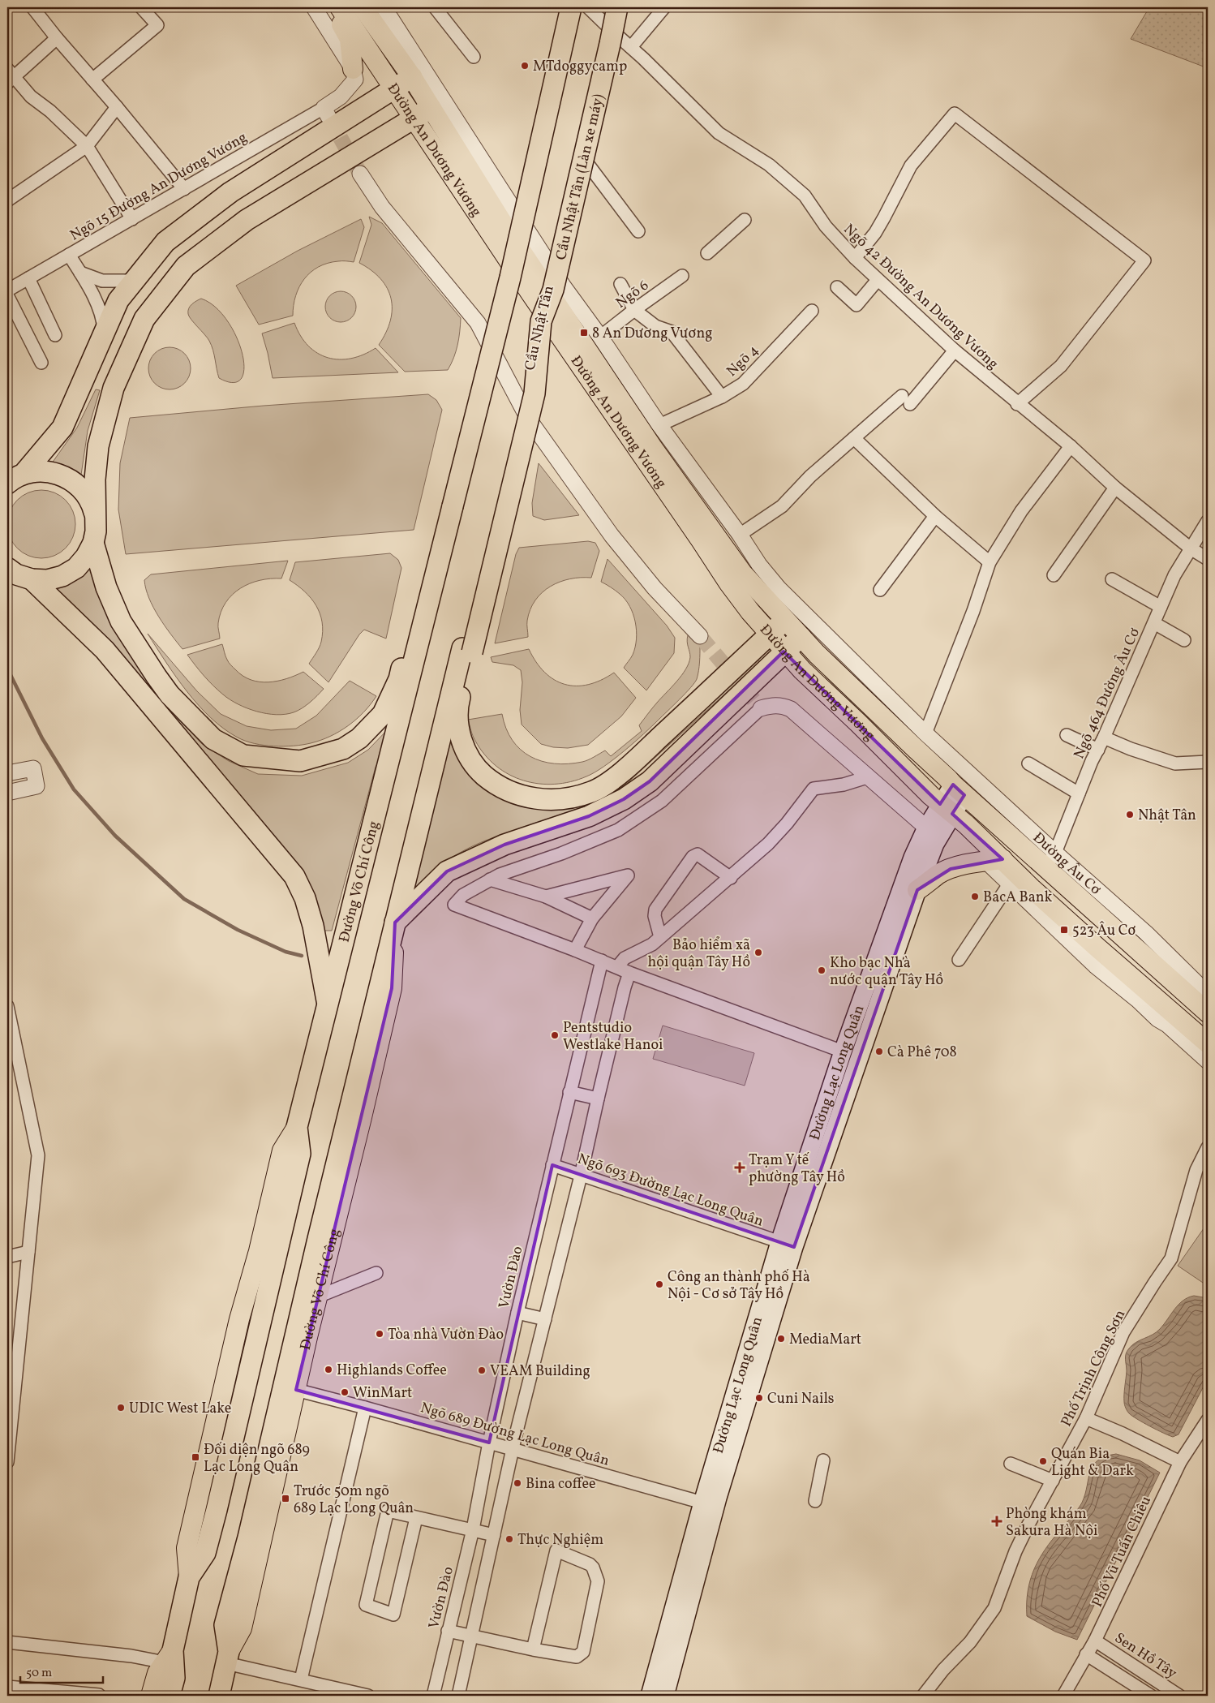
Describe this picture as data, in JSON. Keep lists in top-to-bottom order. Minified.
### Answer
{"streets":{"highway":["Cầu Nhật Tân (Làn xe máy)","Cầu Nhật Tân","Đường Võ Chí Công"],"main road":["Đường An Dương Vương","Đường Âu Cơ","Đường Lạc Long Quân"],"street":["Ngõ 15 Đường An Dương Vương","Ngõ 6","Ngõ 42 Đường An Dương Vương","Ngõ 4","Ngõ 464 Đường Âu Cơ","Ngõ 693 Đường Lạc Long Quân","Vườn Đào","Phố Trịnh Công Sơn","Ngõ 689 Đường Lạc Long Quân","Phố Vũ Tuấn Chiêu","Sen Hồ Tây"]},"crossings":[["Đường An Dương Vương","Đường Âu Cơ"],["Đường An Dương Vương","Đường Lạc Long Quân"],["Cầu Nhật Tân (Làn xe máy)","Cầu Nhật Tân"],["Ngõ 42 Đường An Dương Vương","Ngõ 464 Đường Âu Cơ"],["Ngõ 464 Đường Âu Cơ","Đường Âu Cơ"],["Đường Âu Cơ","Đường Lạc Long Quân"],["Đường Võ Chí Công","Ngõ 689 Đường Lạc Long Quân"],["Đường Lạc Long Quân","Ngõ 693 Đường Lạc Long Quân"],["Đường Lạc Long Quân","Ngõ 689 Đường Lạc Long Quân"],["Ngõ 693 Đường Lạc Long Quân","Vườn Đào"],["Vườn Đào","Ngõ 689 Đường Lạc Long Quân"],["Phố Vũ Tuấn Chiêu","Sen Hồ Tây"]],"places":{"other":["MTdoggycamp","Nhật Tân","BacA Bank","Bảo hiểm xã hội quận Tây Hồ","Kho bạc Nhà nước quận Tây Hồ","Pentstudio Westlake Hanoi","Cà Phê 708","Công an thành phố Hà Nội - Cơ sở Tây Hồ","Tòa nhà Vườn Đào","MediaMart","Highlands Coffee","VEAM Building","WinMart","Cuni Nails","UDIC West Lake","Quán Bia Light & Dark","Bina coffee","Thực Nghiệm"],"transit":["8 An Dương Vương","523 Âu Cơ","Đối diện ngõ 689 Lạc Long Quân","Trước 50m ngõ 689 Lạc Long Quân"],"health":["Trạm Y tế phường Tây Hồ","Phòng khám Sakura Hà Nội"]},"scale_bar":"50 m"}
